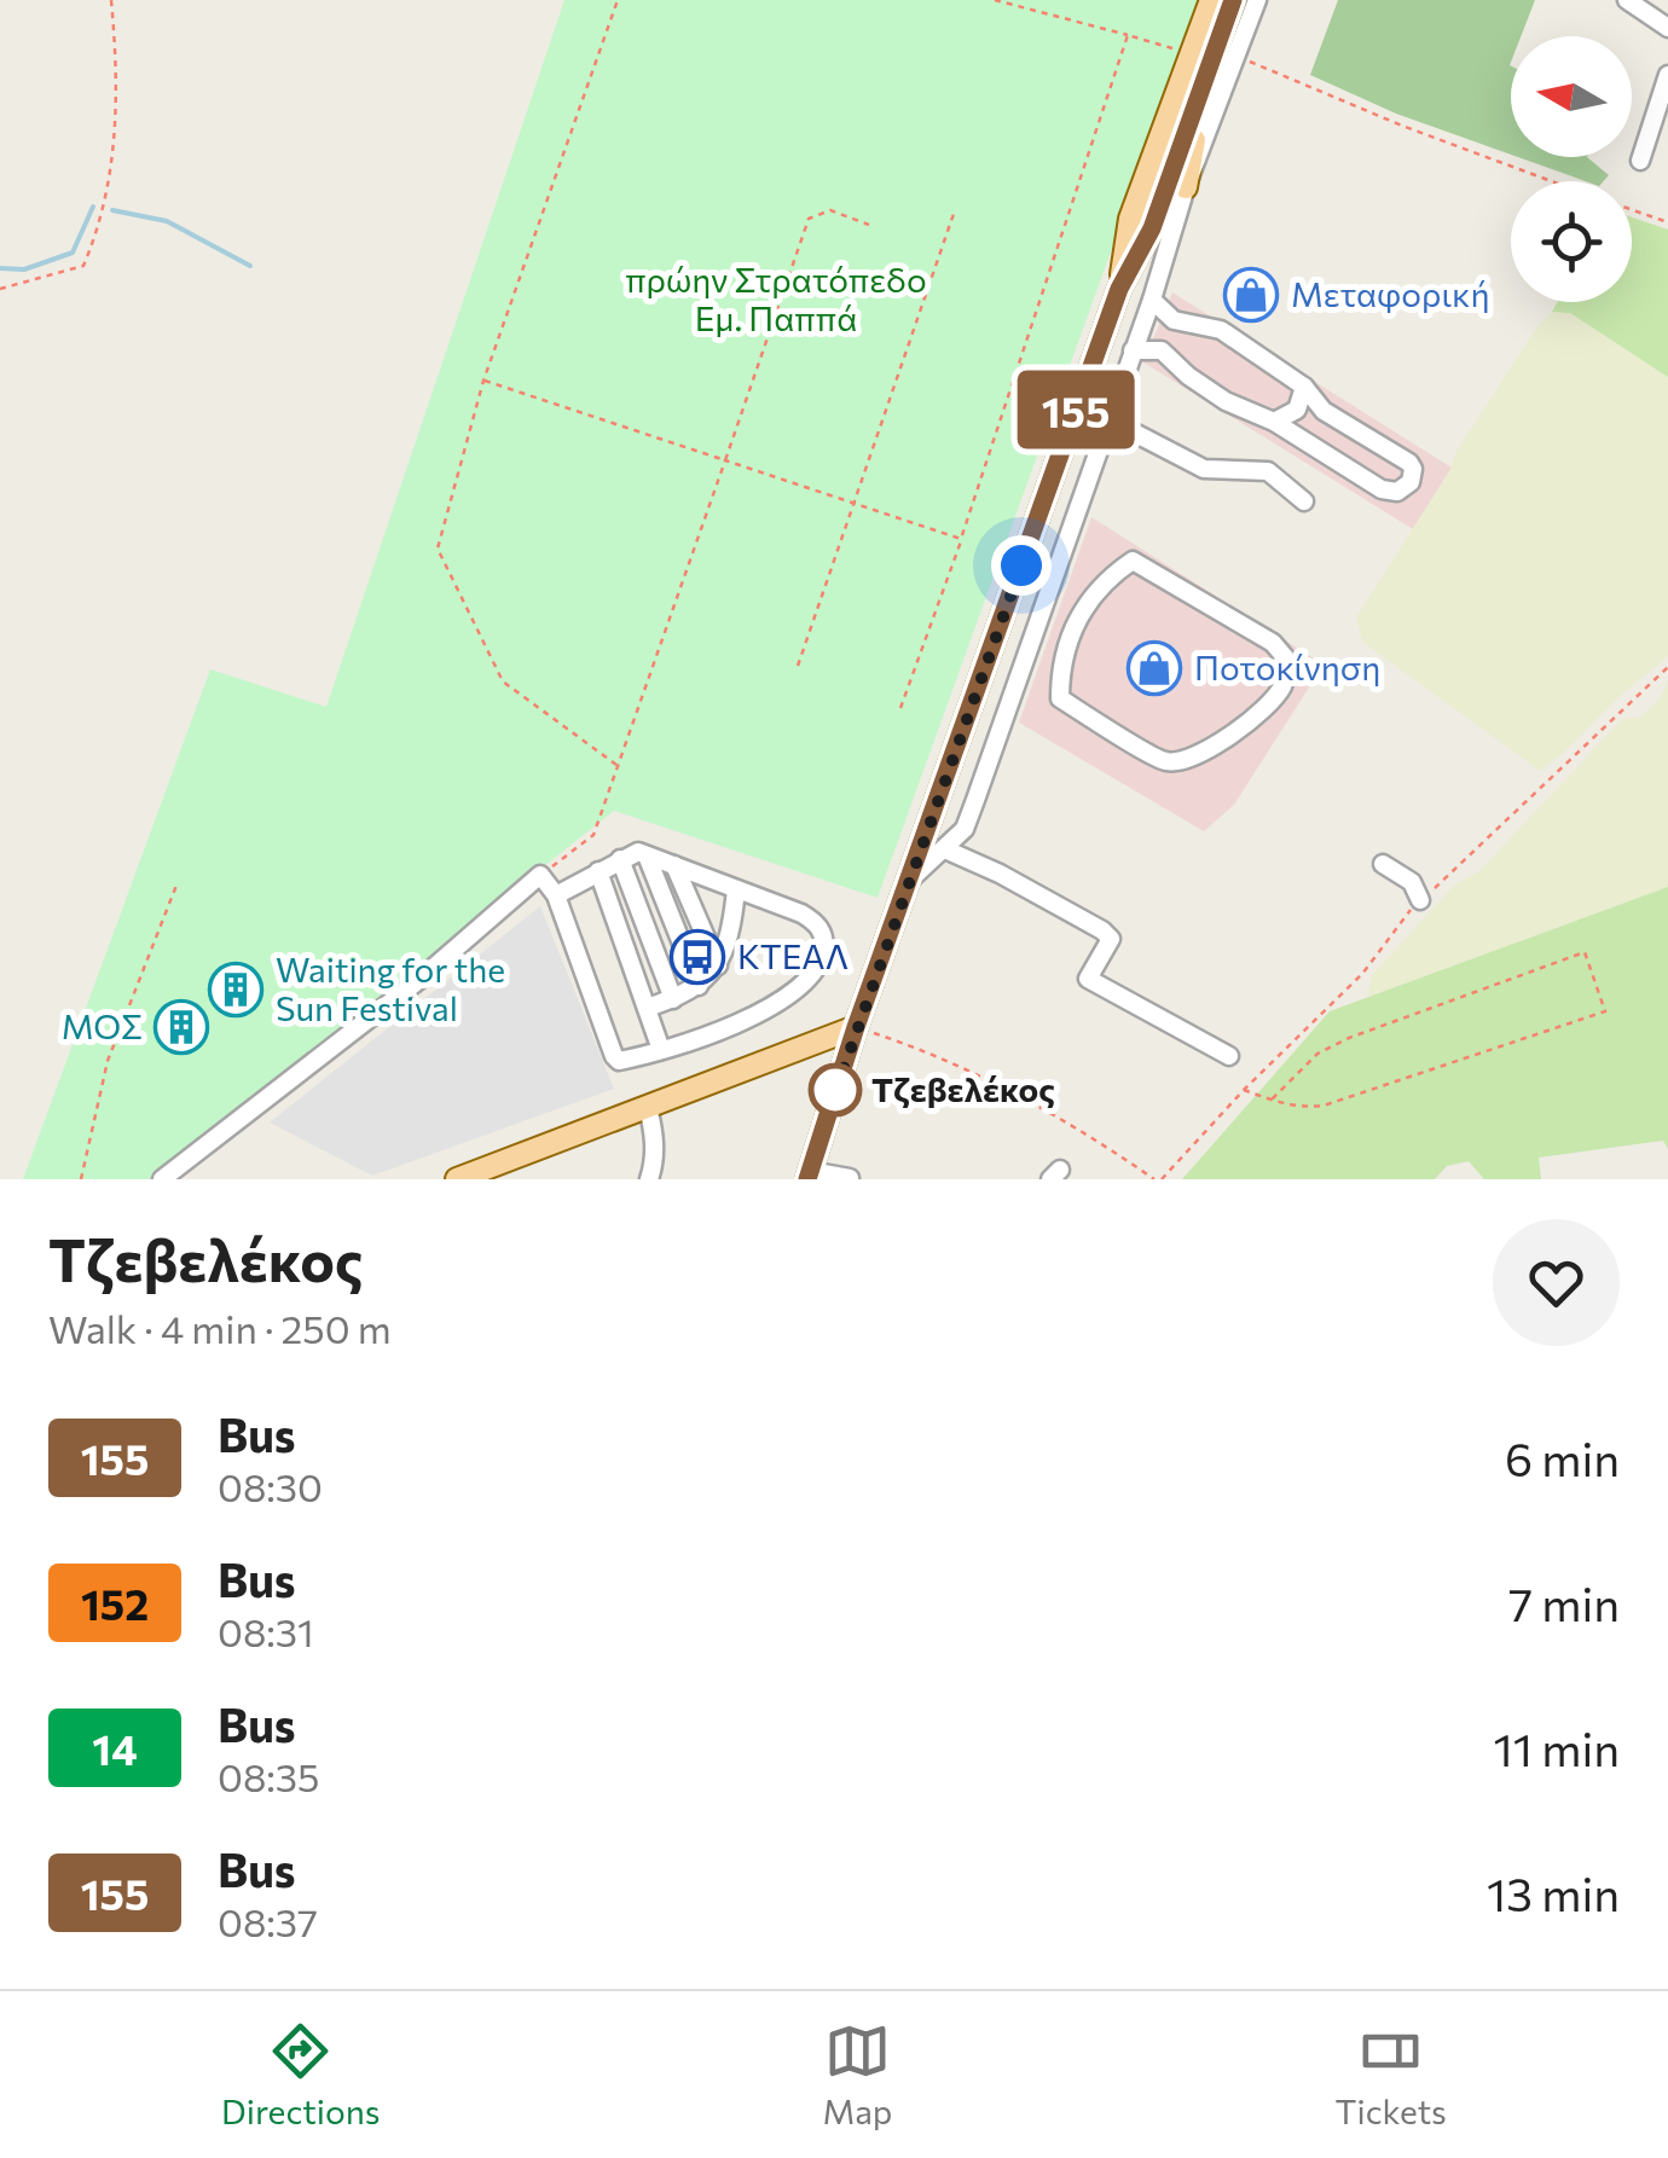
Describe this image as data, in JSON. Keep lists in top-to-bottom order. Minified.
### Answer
{"parks":["πρώην Στρατόπεδο Εμ. Παππά"],"places":{"shop":["Μεταφορική","Ποτοκίνηση"],"bus stop":["ΚΤΕΑΛ"],"building":["Waiting for the Sun Festival","ΜΟΣ"],"other":["Τζεβελέκος"]},"lines":["bus line 155"],"north":"left","page":{"on_map":"155","heading":["Τζεβελέκος","Walk · 4 min · 250 m"],"list":[{"mark":"155","name":"Bus","note":"08:30","value":"6 min"},{"mark":"152","name":"Bus","note":"08:31","value":"7 min"},{"mark":"14","name":"Bus","note":"08:35","value":"11 min"},{"mark":"155","name":"Bus","note":"08:37","value":"13 min"}],"tabs":["Directions","Map","Tickets"]}}
